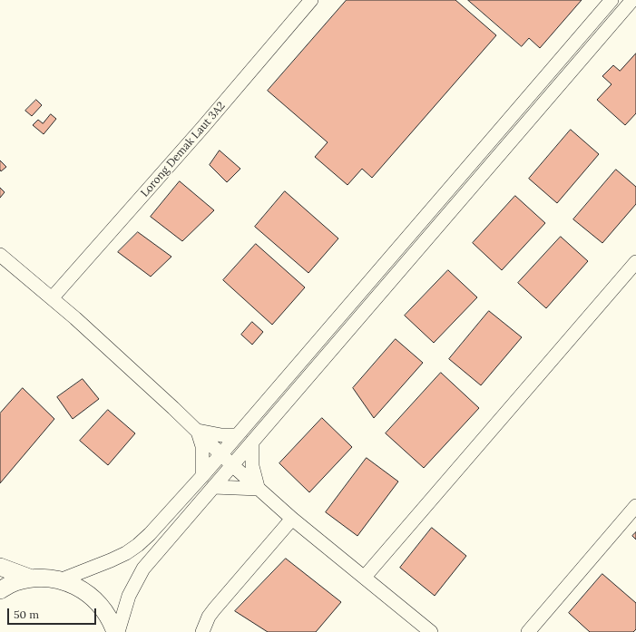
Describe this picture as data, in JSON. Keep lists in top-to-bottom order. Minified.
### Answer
{"streets":{"street":["Lorong Demak Laut 3A2"]},"scale_bar":"50 m"}
